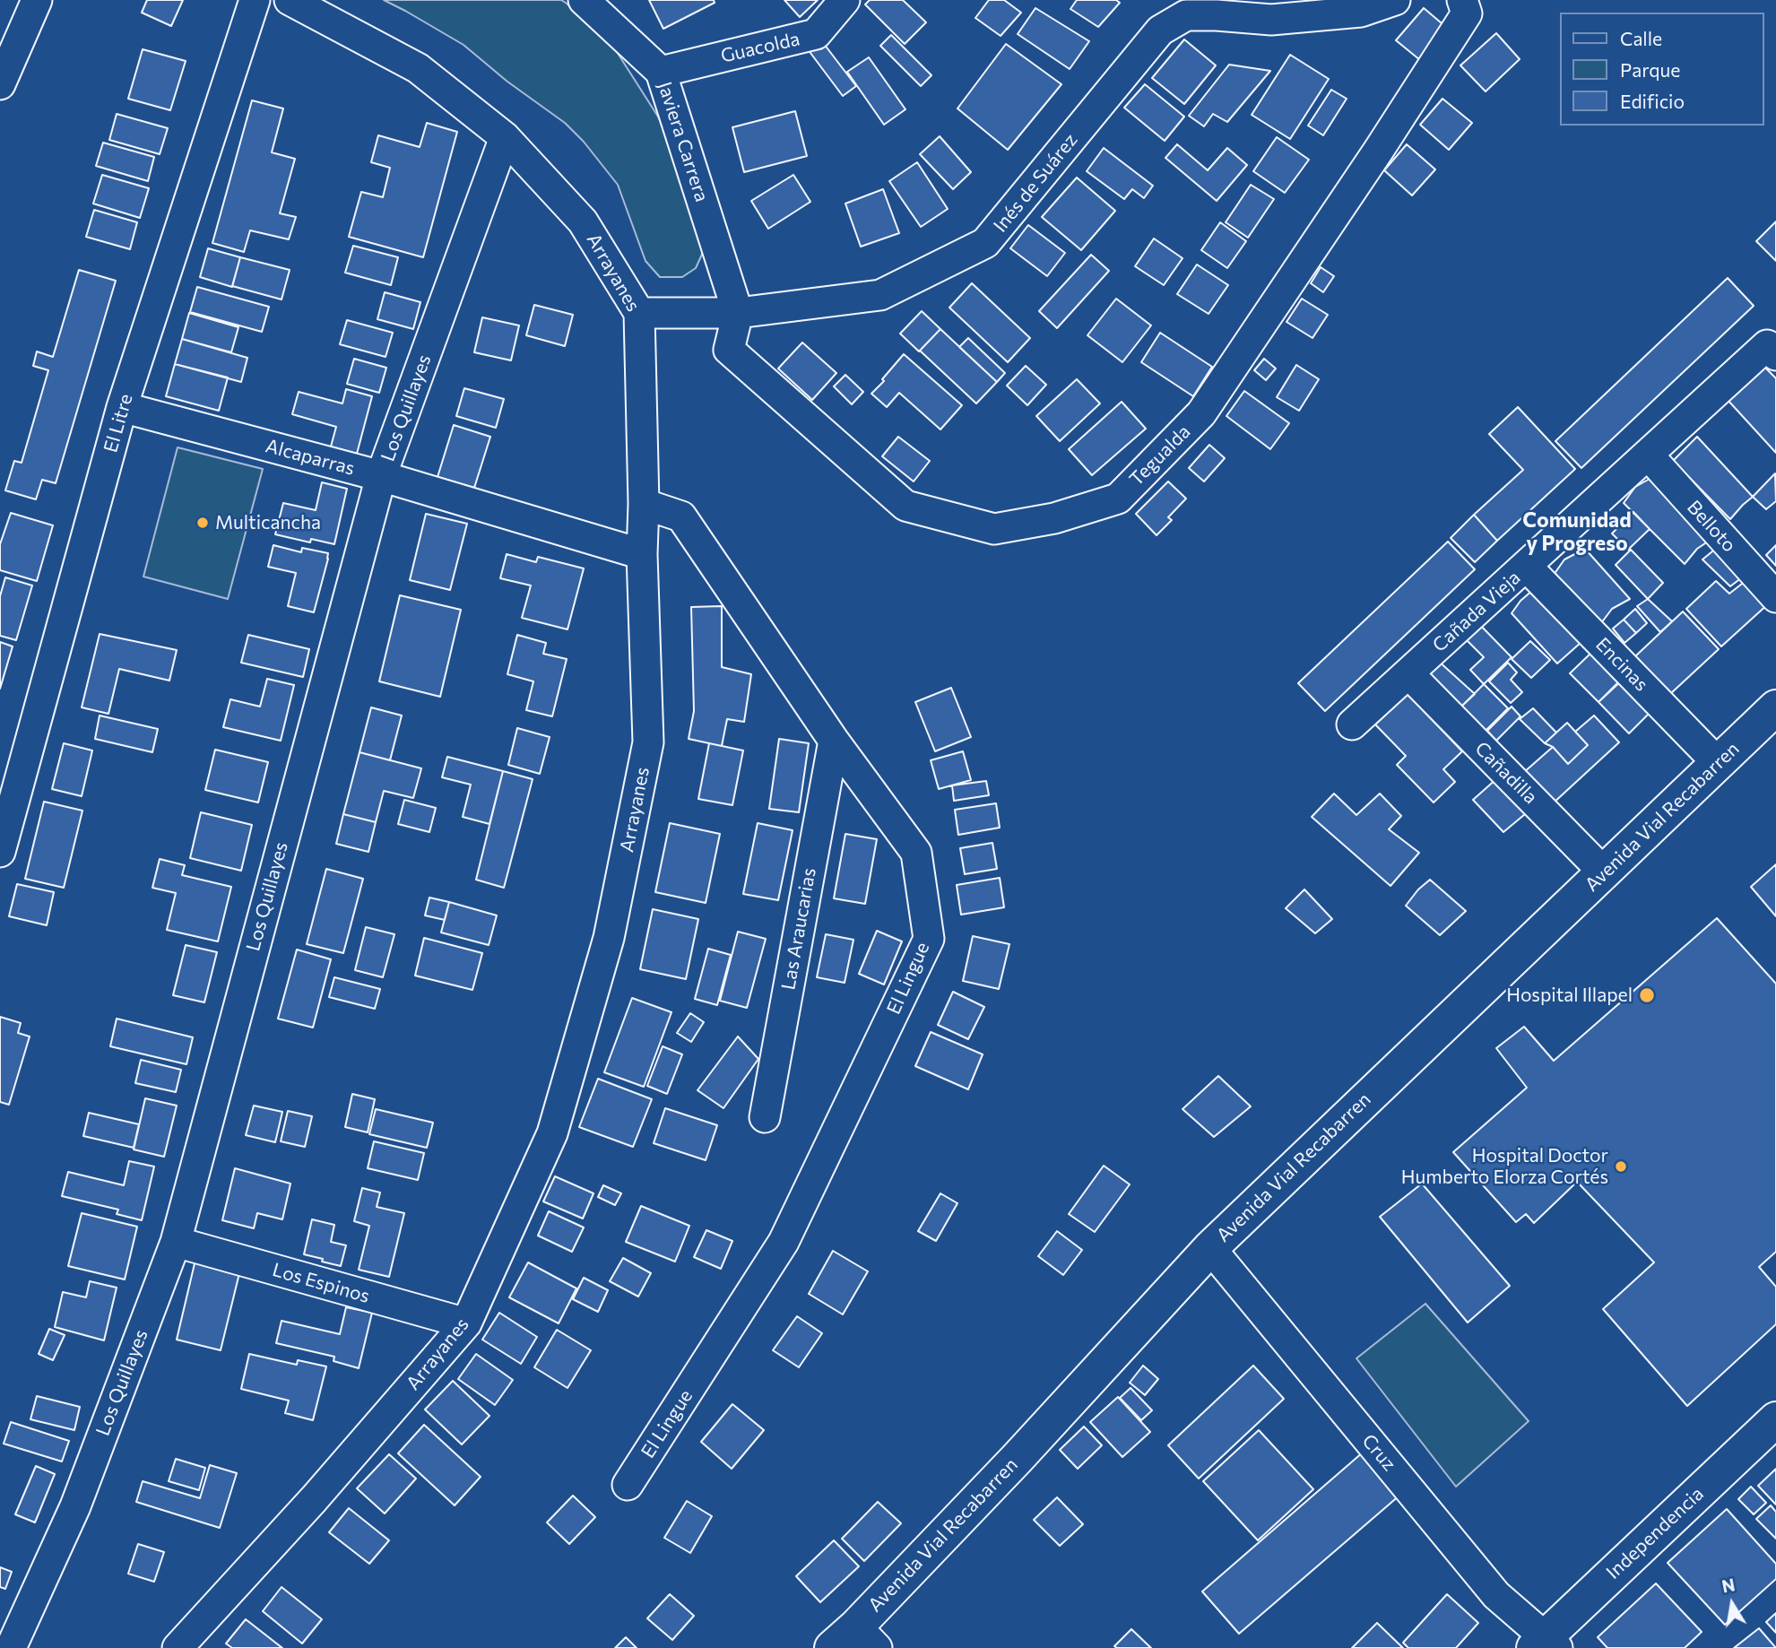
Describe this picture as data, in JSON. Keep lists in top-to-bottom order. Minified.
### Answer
{"streets":{"main road":["Avenida Vial Recabarren","Independencia"],"street":["Guacolda","Javiera Carrera","Inés de Suárez","Arrayanes","Los Quillayes","El Litre","Tegualda","Alcaparras","Belloto","Cañada Vieja","Encinas","Cañadilla","Las Araucarias","El Lingue","Los Espinos","Cruz"]},"crossings":[["Guacolda","Javiera Carrera"],["Javiera Carrera","Inés de Suárez"],["Javiera Carrera","Tegualda"],["Inés de Suárez","Arrayanes"],["Inés de Suárez","Tegualda"],["Arrayanes","Los Quillayes"],["Arrayanes","Alcaparras"],["Arrayanes","El Lingue"],["Arrayanes","Los Espinos"],["Los Quillayes","Alcaparras"],["Los Quillayes","Los Espinos"],["El Litre","Alcaparras"],["Belloto","Cañada Vieja"],["Cañada Vieja","Encinas"],["Cañada Vieja","Cañadilla"],["Encinas","Avenida Vial Recabarren"],["Cañadilla","Avenida Vial Recabarren"],["Avenida Vial Recabarren","Cruz"],["Las Araucarias","El Lingue"],["Cruz","Independencia"]],"districts":["Comunidad y Progreso"],"places":["Multicancha","Hospital Illapel","Hospital Doctor Humberto Elorza Cortés"],"legend":["Calle","Parque","Edificio"],"north":"top"}
